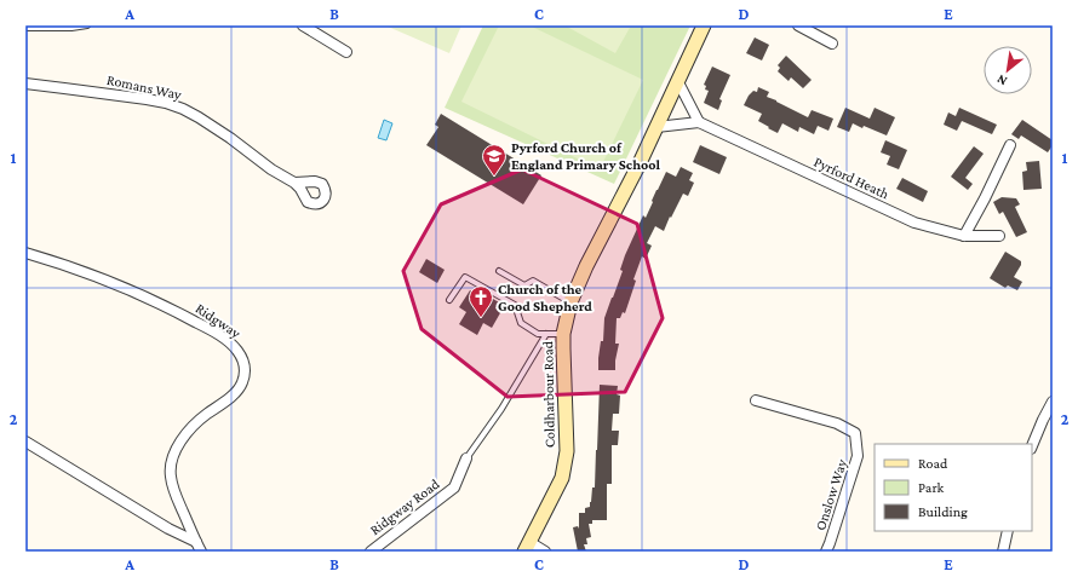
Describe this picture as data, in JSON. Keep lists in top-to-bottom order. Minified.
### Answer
{"streets":{"main road":["Coldharbour Road"],"street":["Romans Way","Pyrford Heath","Ridgway","Onslow Way","Ridgway Road"]},"places":{"school or university":["Pyrford Church of England Primary School"],"church":["Church of the Good Shepherd"]},"legend":["Road","Park","Building"],"north":"bottom left","grid":{"columns":["A","B","C","D","E"],"rows":["1","2"]}}
